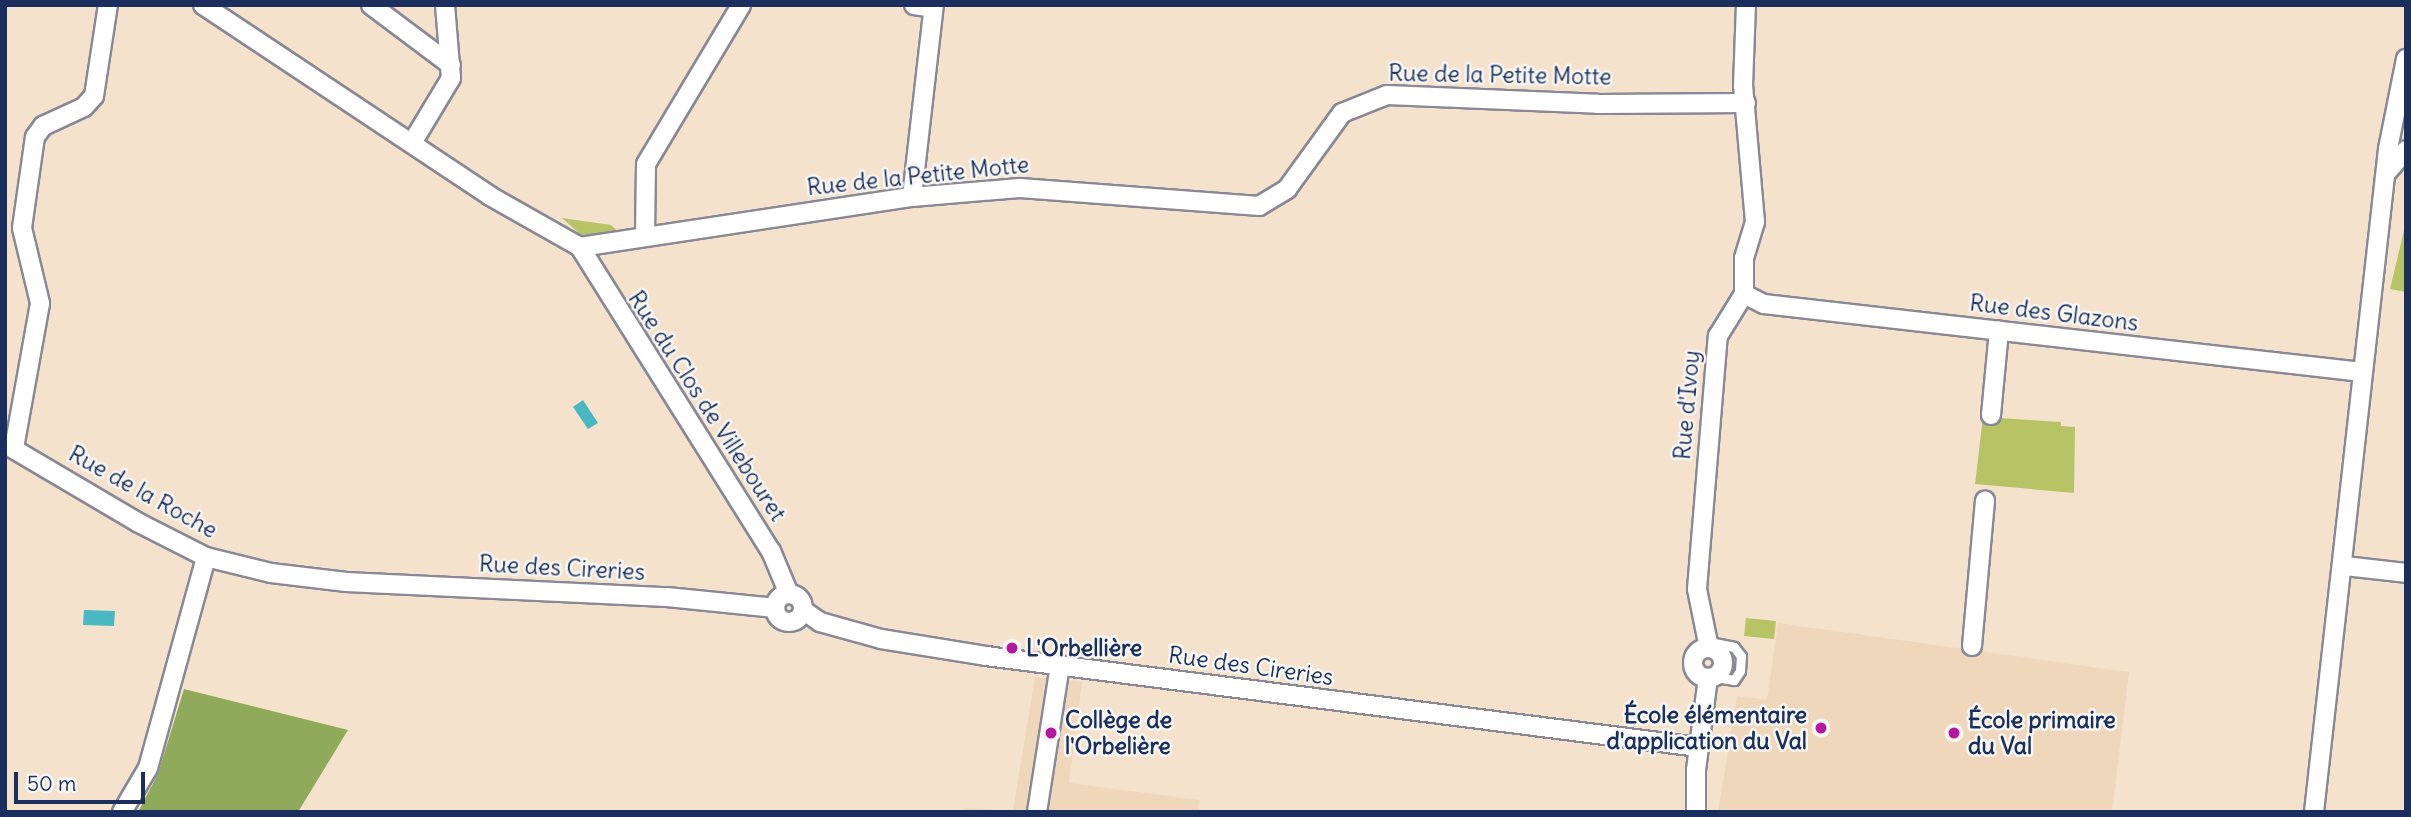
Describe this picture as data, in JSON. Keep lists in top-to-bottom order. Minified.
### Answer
{"streets":{"street":["Rue de la Petite Motte","Rue des Glazons","Rue d'Ivoy","Rue du Clos de Villebouret","Rue de la Roche","Rue des Cireries"]},"crossings":[["Rue de la Petite Motte","Rue du Clos de Villebouret"],["Rue des Glazons","Rue d'Ivoy"],["Rue d'Ivoy","Rue des Cireries"],["Rue du Clos de Villebouret","Rue des Cireries"],["Rue de la Roche","Rue des Cireries"]],"places":["L'Orbellière","École élémentaire d'application du Val","Collège de l'Orbelière","École primaire du Val"],"scale_bar":"50 m"}
